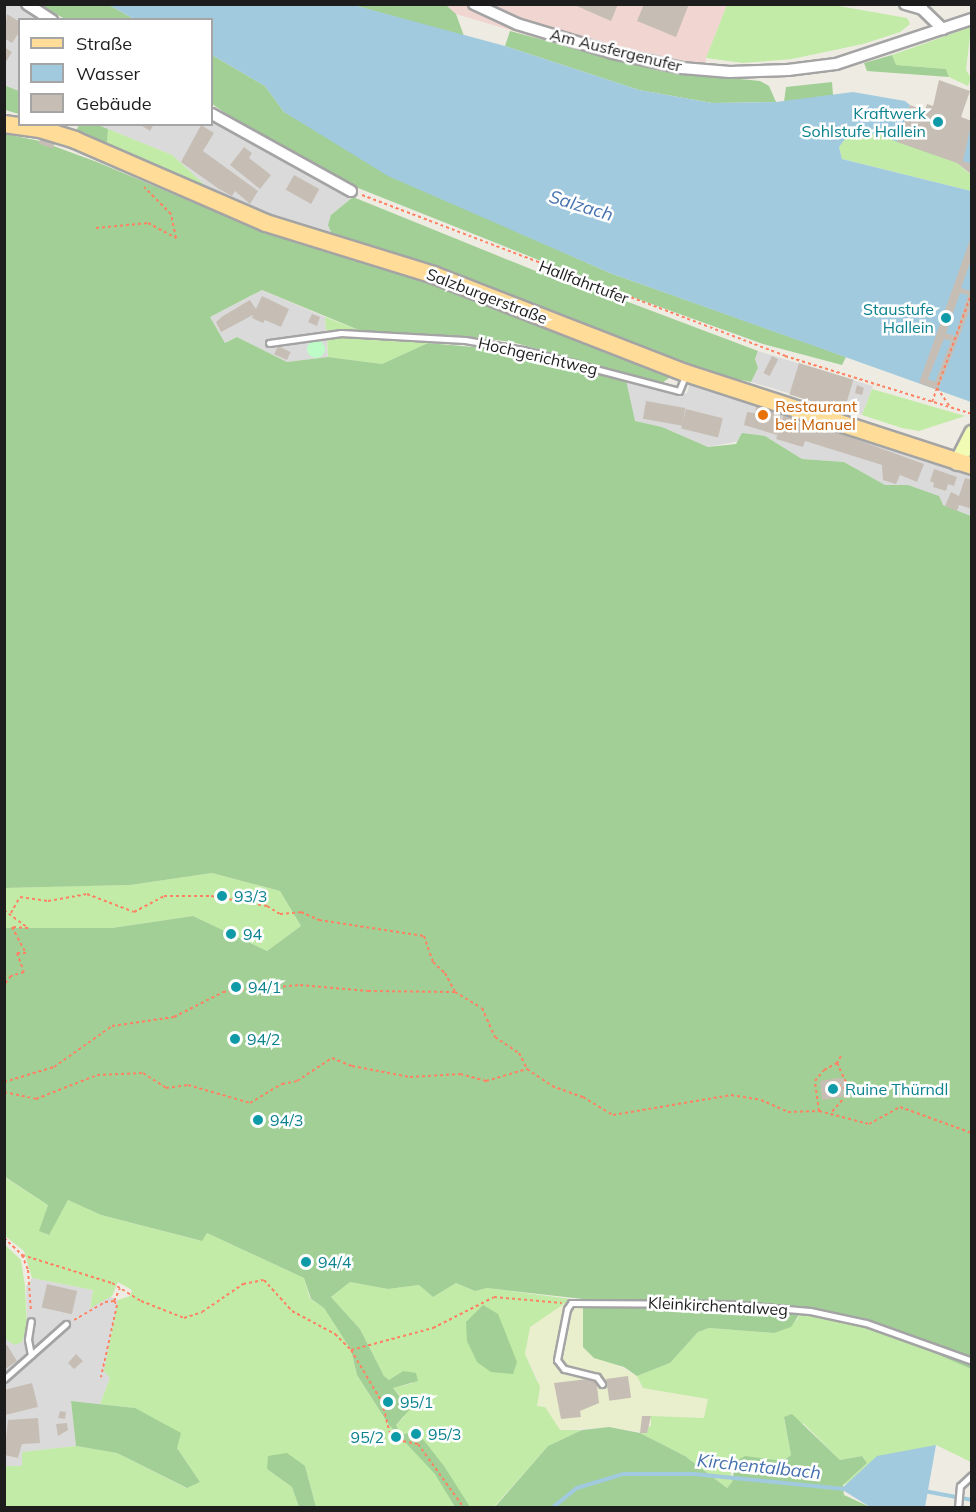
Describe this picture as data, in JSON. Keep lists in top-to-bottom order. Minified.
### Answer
{"streets":{"main road":["Salzburgerstraße"],"street":["Am Ausfergenufer"],"lane":["Hochgerichtweg","Kleinkirchentalweg"],"path":["Hallfahrtufer"]},"crossings":[["Salzburgerstraße","Hochgerichtweg"]],"water":["Salzach","Kirchentalbach"],"places":["Kraftwerk Sohlstufe Hallein","Staustufe Hallein","Restaurant bei Manuel","93/3","94","94/1","94/2","Ruine Thürndl","94/3","94/4","95/1","95/3","95/2"],"legend":["Straße","Wasser","Gebäude"]}
